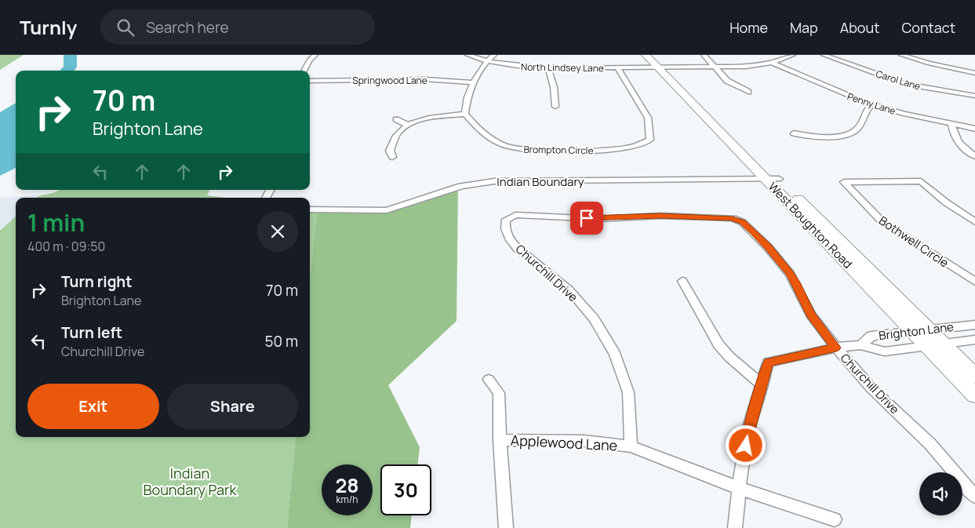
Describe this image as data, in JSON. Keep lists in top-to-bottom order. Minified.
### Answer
{"streets":{"main road":["West Boughton Road"],"street":["North Lindsey Lane","Springwood Lane","Carol Lane","Penny Lane","Brompton Circle","Indian Boundary","Bothwell Circle","Churchill Drive","Brighton Lane","Applewood Lane"]},"crossings":[["North Lindsey Lane","Penny Lane"],["North Lindsey Lane","Brompton Circle"],["North Lindsey Lane","West Boughton Road"],["Indian Boundary","West Boughton Road"],["West Boughton Road","Brighton Lane"],["Churchill Drive","Brighton Lane"],["Churchill Drive","Applewood Lane"],["Brighton Lane","Applewood Lane"]],"parks":["Indian Boundary Park"],"page":{"header":"Turnly","search":"Search here","nav":["Home","Map","About","Contact"],"turn":["70 m","Brighton Lane"],"heading":["1 min","400 m · 09:50"],"list":[{"name":"Turn right","note":"Brighton Lane","value":"70 m"},{"name":"Turn left","note":"Churchill Drive","value":"50 m"}],"buttons":["Exit","Share"],"speed":"28 km/h","limit":"30"}}
